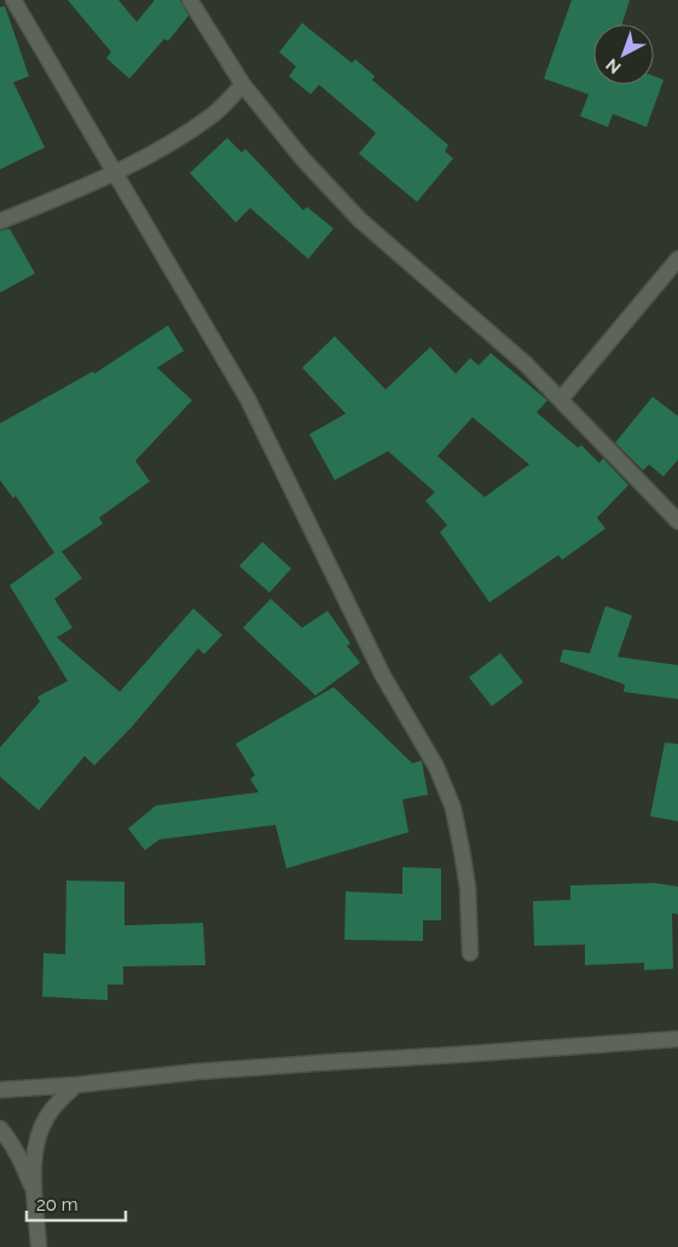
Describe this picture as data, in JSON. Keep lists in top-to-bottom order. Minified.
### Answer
{"scale_bar":"20 m","north":"bottom left"}
